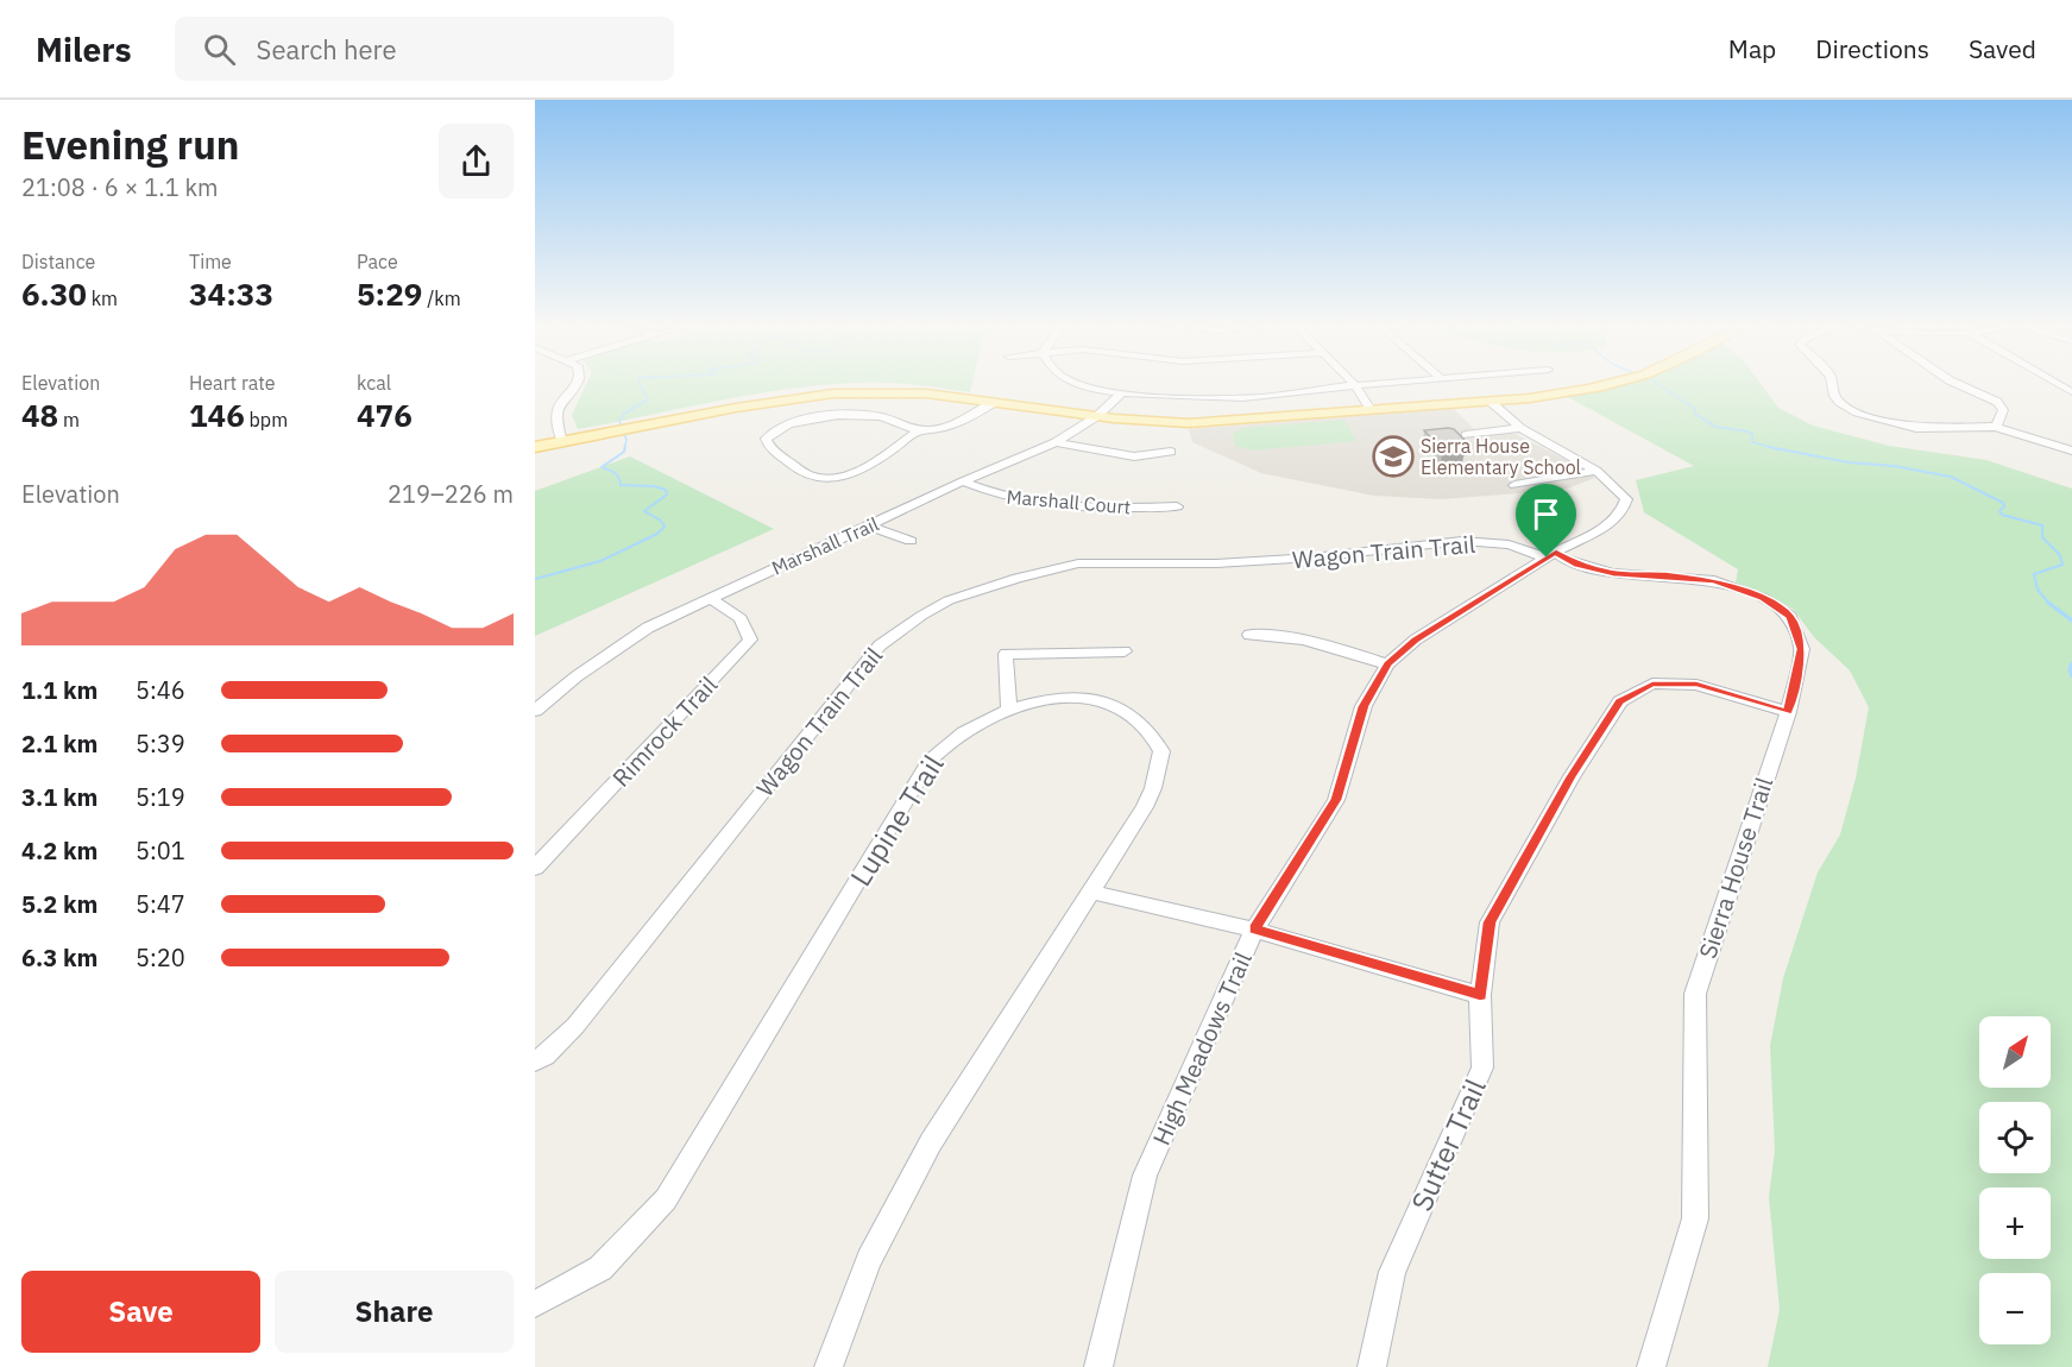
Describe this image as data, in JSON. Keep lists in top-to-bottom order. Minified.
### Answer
{"streets":{"street":["Marshall Court","Marshall Trail","Wagon Train Trail","Rimrock Trail","Lupine Trail","Sierra House Trail","High Meadows Trail","Sutter Trail"]},"crossings":[["Marshall Court","Marshall Trail"],["Marshall Trail","Rimrock Trail"],["Wagon Train Trail","Sierra House Trail"],["Wagon Train Trail","High Meadows Trail"],["Sierra House Trail","High Meadows Trail"],["Sierra House Trail","Sutter Trail"]],"places":{"school or university":["Sierra House Elementary School"]},"north":"top right","page":{"header":"Milers","search":"Search here","nav":["Map","Directions","Saved"],"heading":["Evening run","21:08 · 6 × 1.1 km"],"stats":[["Distance","6.30 km"],["Time","34:33"],["Pace","5:29 /km"],["Elevation","48 m"],["Heart rate","146 bpm"],["kcal","476"]],"chart":["Elevation","219–226 m"],"list":[{"name":"1.1 km","note":"5:46"},{"name":"2.1 km","note":"5:39"},{"name":"3.1 km","note":"5:19"},{"name":"4.2 km","note":"5:01"},{"name":"5.2 km","note":"5:47"},{"name":"6.3 km","note":"5:20"}],"map_buttons":["+","−"],"buttons":["Save","Share"]}}
